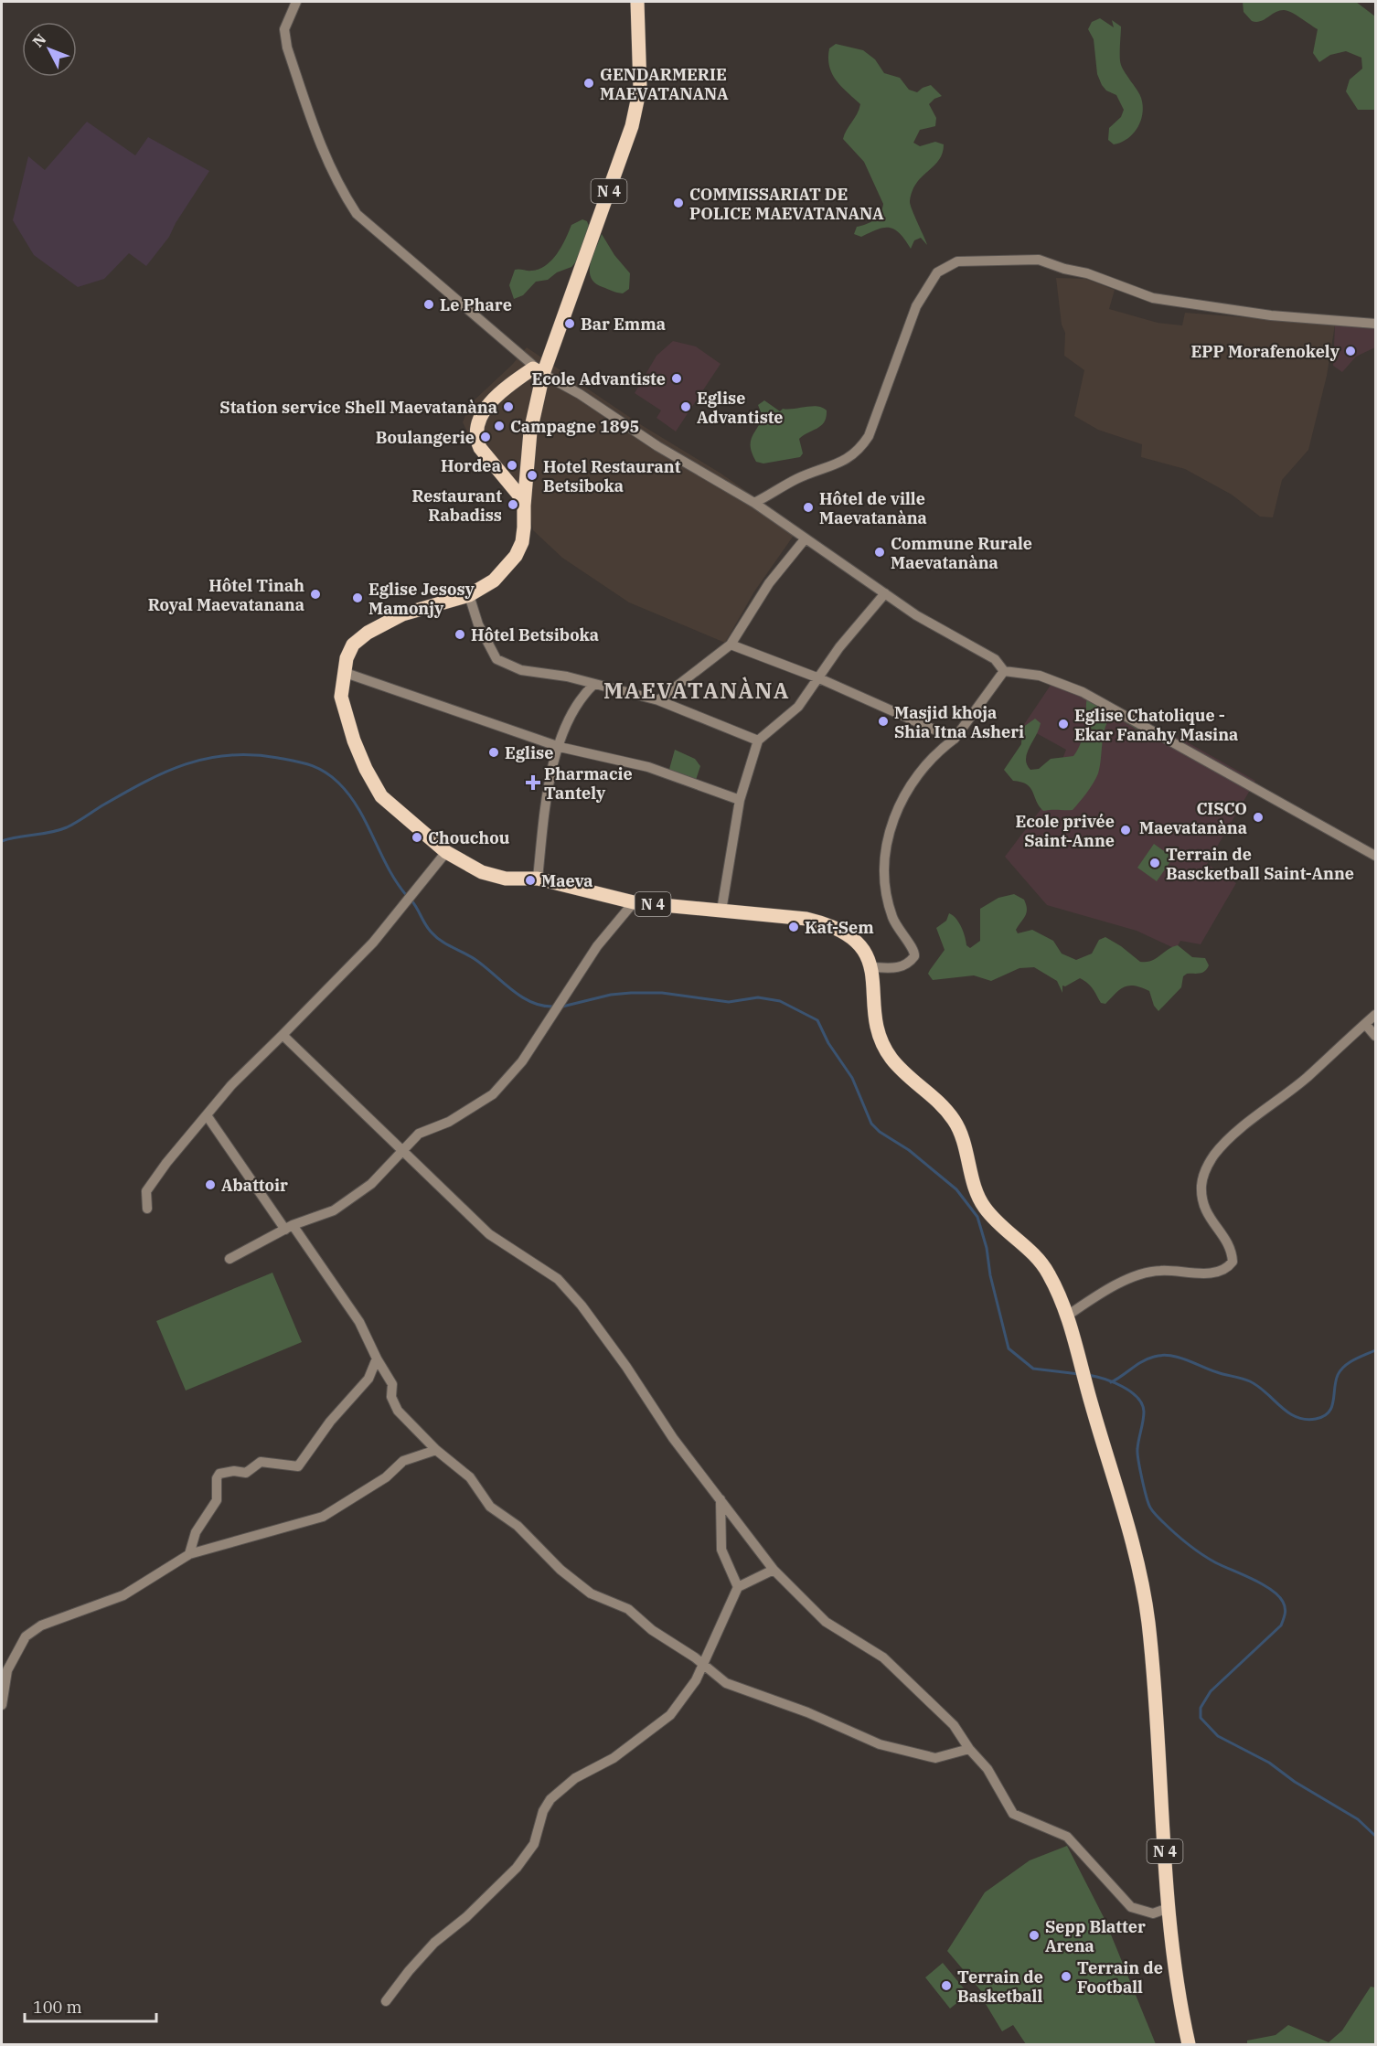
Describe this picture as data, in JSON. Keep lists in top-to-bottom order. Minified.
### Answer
{"streets":{"main road":["N 4"]},"districts":["MAEVATANÀNA"],"places":{"other":["GENDARMERIE MAEVATANANA","COMMISSARIAT DE POLICE MAEVATANANA","Le Phare","Bar Emma","EPP Morafenokely","Ecole Advantiste","Station service Shell Maevatanàna","Eglise Advantiste","Campagne 1895","Boulangerie","Hordea","Hotel Restaurant Betsiboka","Restaurant Rabadiss","Hôtel de ville Maevatanàna","Commune Rurale Maevatanàna","Hôtel Tinah Royal Maevatanana","Eglise Jesosy Mamonjy","Hôtel Betsiboka","Masjid khoja Shia Itna Asheri","Eglise Chatolique - Ekar Fanahy Masina","Eglise","CISCO Maevatanàna","Ecole privée Saint-Anne","Chouchou","Terrain de Bascketball Saint-Anne","Maeva","Kat-Sem","Abattoir","Sepp Blatter Arena","Terrain de Football","Terrain de Basketball"],"health":["Pharmacie Tantely"]},"scale_bar":"100 m","north":"top left"}
